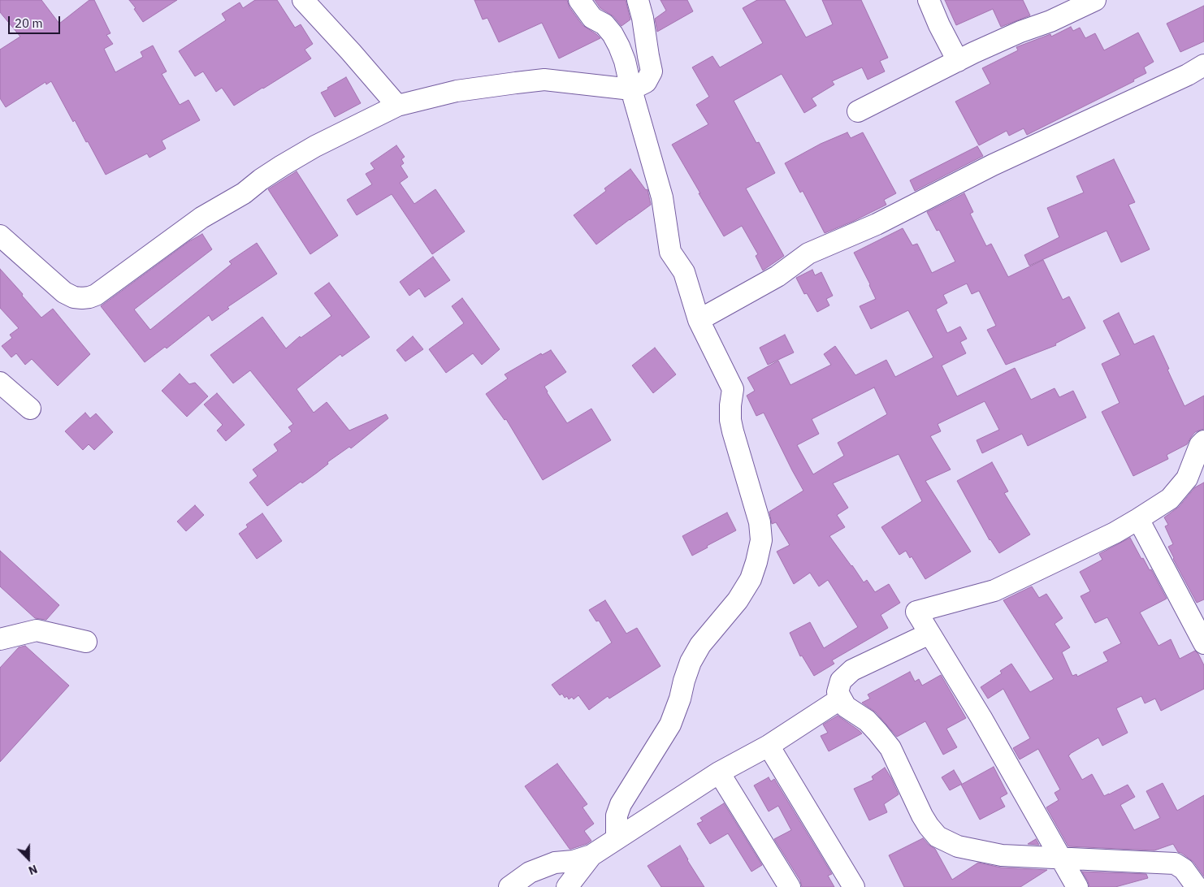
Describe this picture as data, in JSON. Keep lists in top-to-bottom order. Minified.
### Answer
{"scale_bar":"20 m","north":"bottom"}
